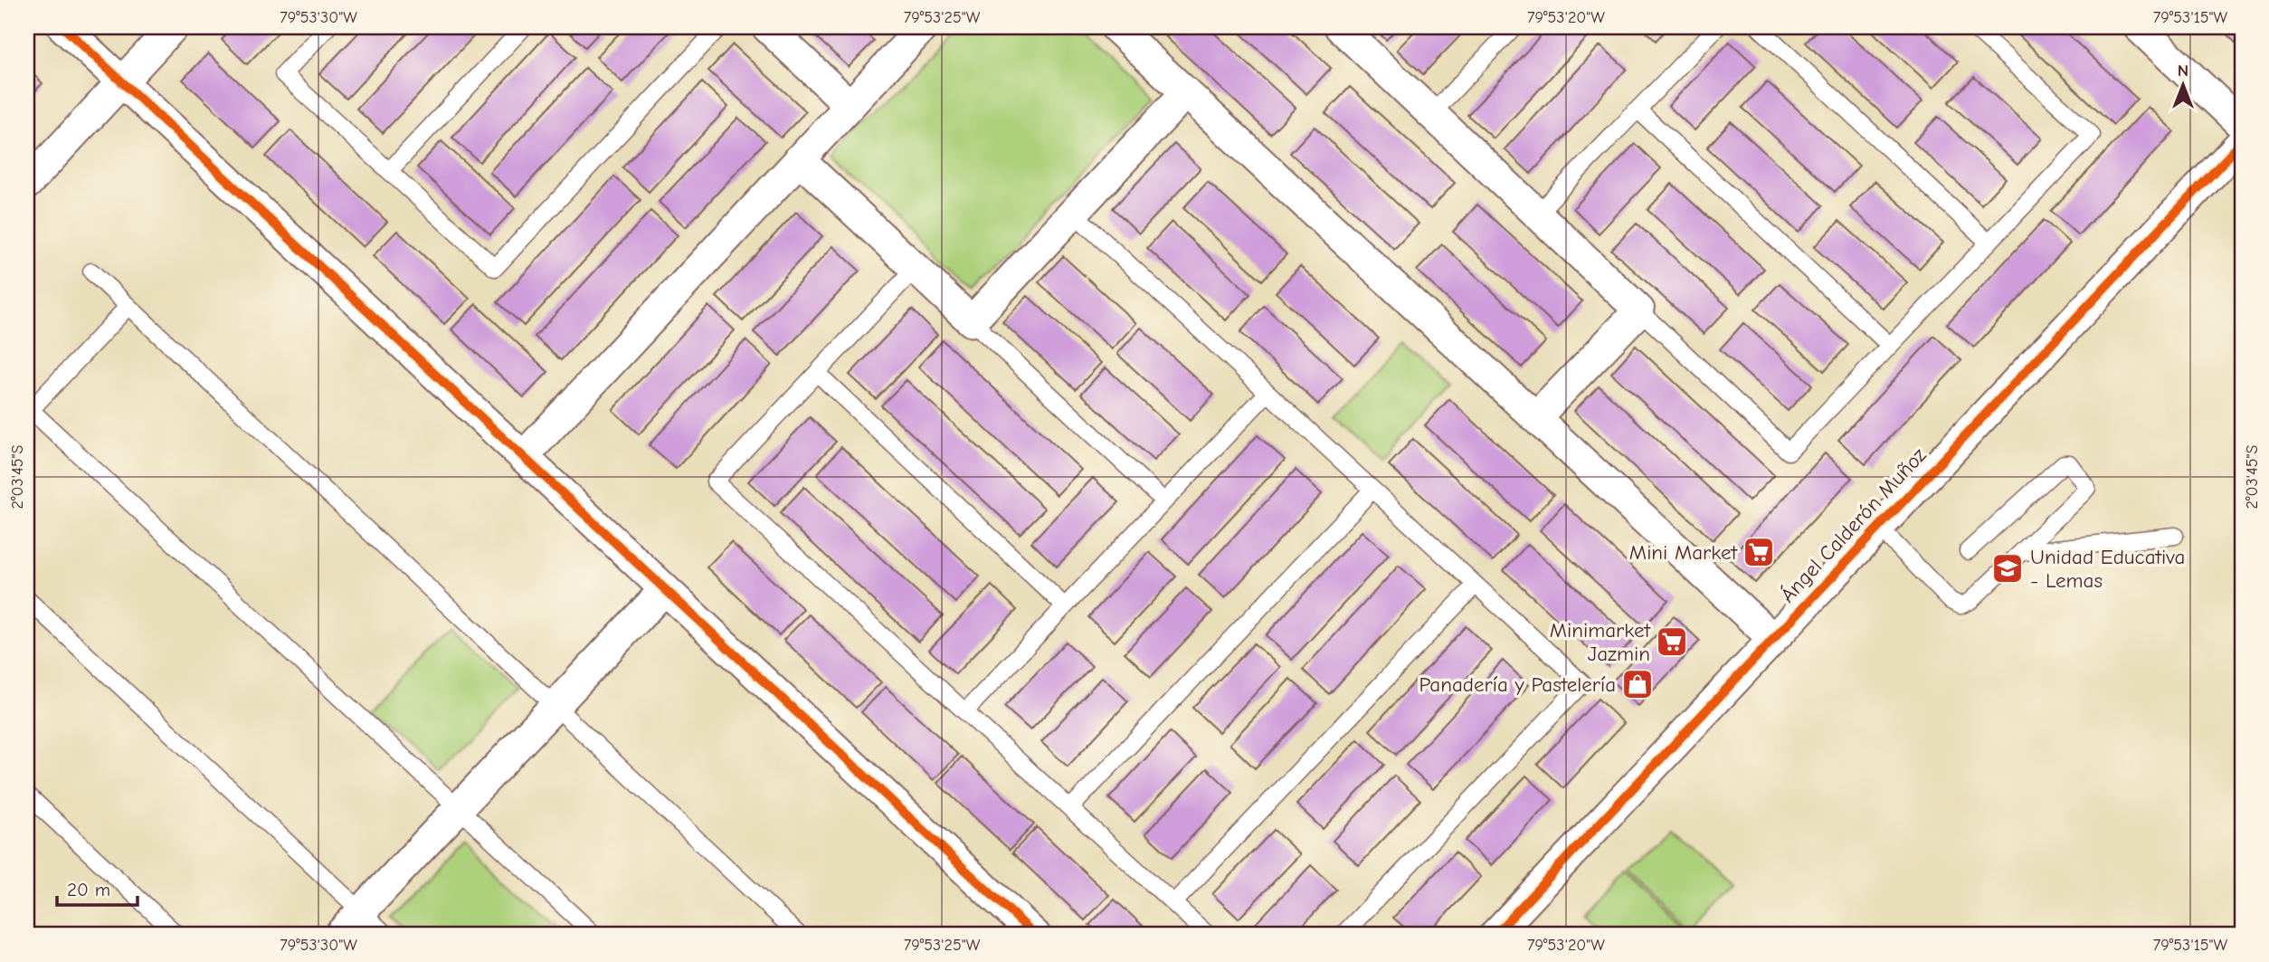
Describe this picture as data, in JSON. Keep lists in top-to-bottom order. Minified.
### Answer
{"streets":{"street":["Ángel Calderón Muñoz"]},"places":{"supermarket":["Mini Market","Minimarket Jazmin"],"school or university":["Unidad Educativa - Lemas"],"shop":["Panadería y Pastelería"]},"scale_bar":"20 m","north":"top","coordinates":["79°53'30\"W","79°53'25\"W","79°53'20\"W","79°53'15\"W","2°03'45\"S"]}
